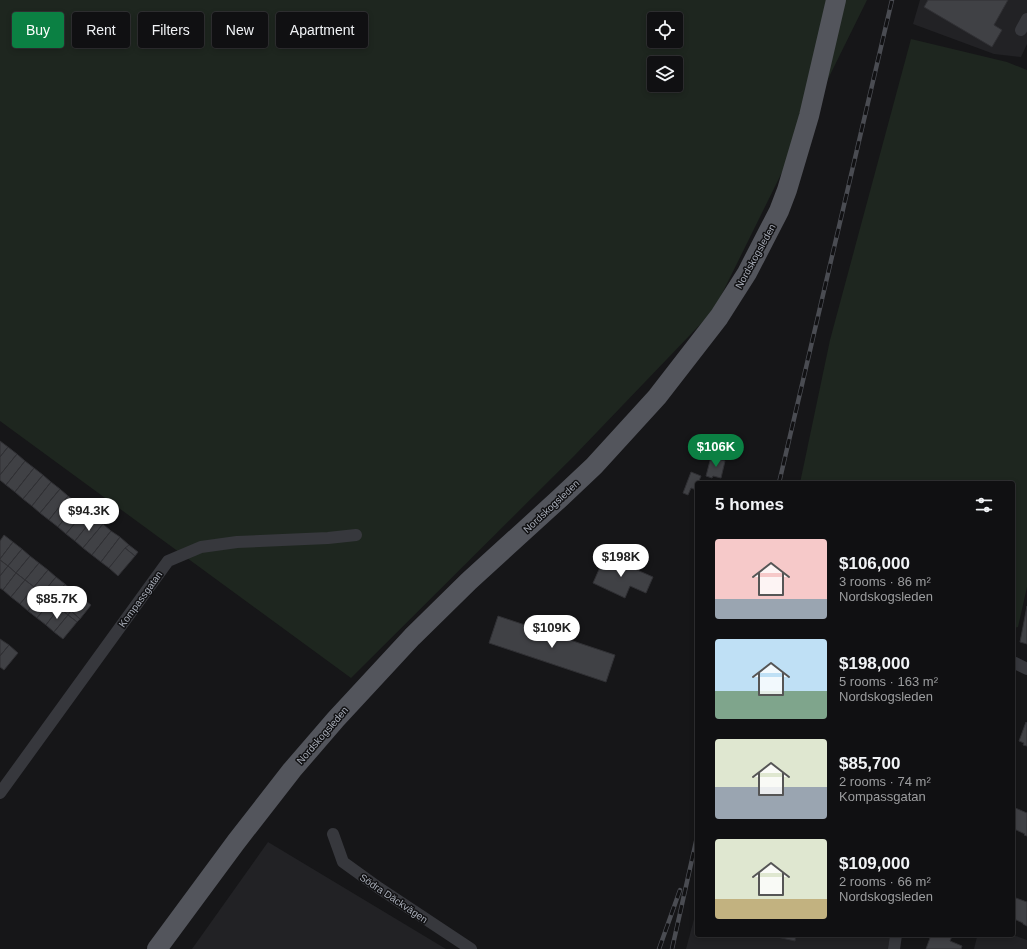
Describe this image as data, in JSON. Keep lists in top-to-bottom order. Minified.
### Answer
{"streets":{"main road":["Nordskogsleden"],"street":["Kompassgatan","Södra Däckvägen"]},"page":{"chip":["Buy","Rent","Filters","New","Apartment"],"price":["$106K","$94.3K","$198K","$85.7K","$109K"],"heading":"5 homes","list":[{"name":"$106,000","note":"3 rooms · 86 m² · Nordskogsleden"},{"name":"$198,000","note":"5 rooms · 163 m² · Nordskogsleden"},{"name":"$85,700","note":"2 rooms · 74 m² · Kompassgatan"},{"name":"$109,000","note":"2 rooms · 66 m² · Nordskogsleden"}]}}
